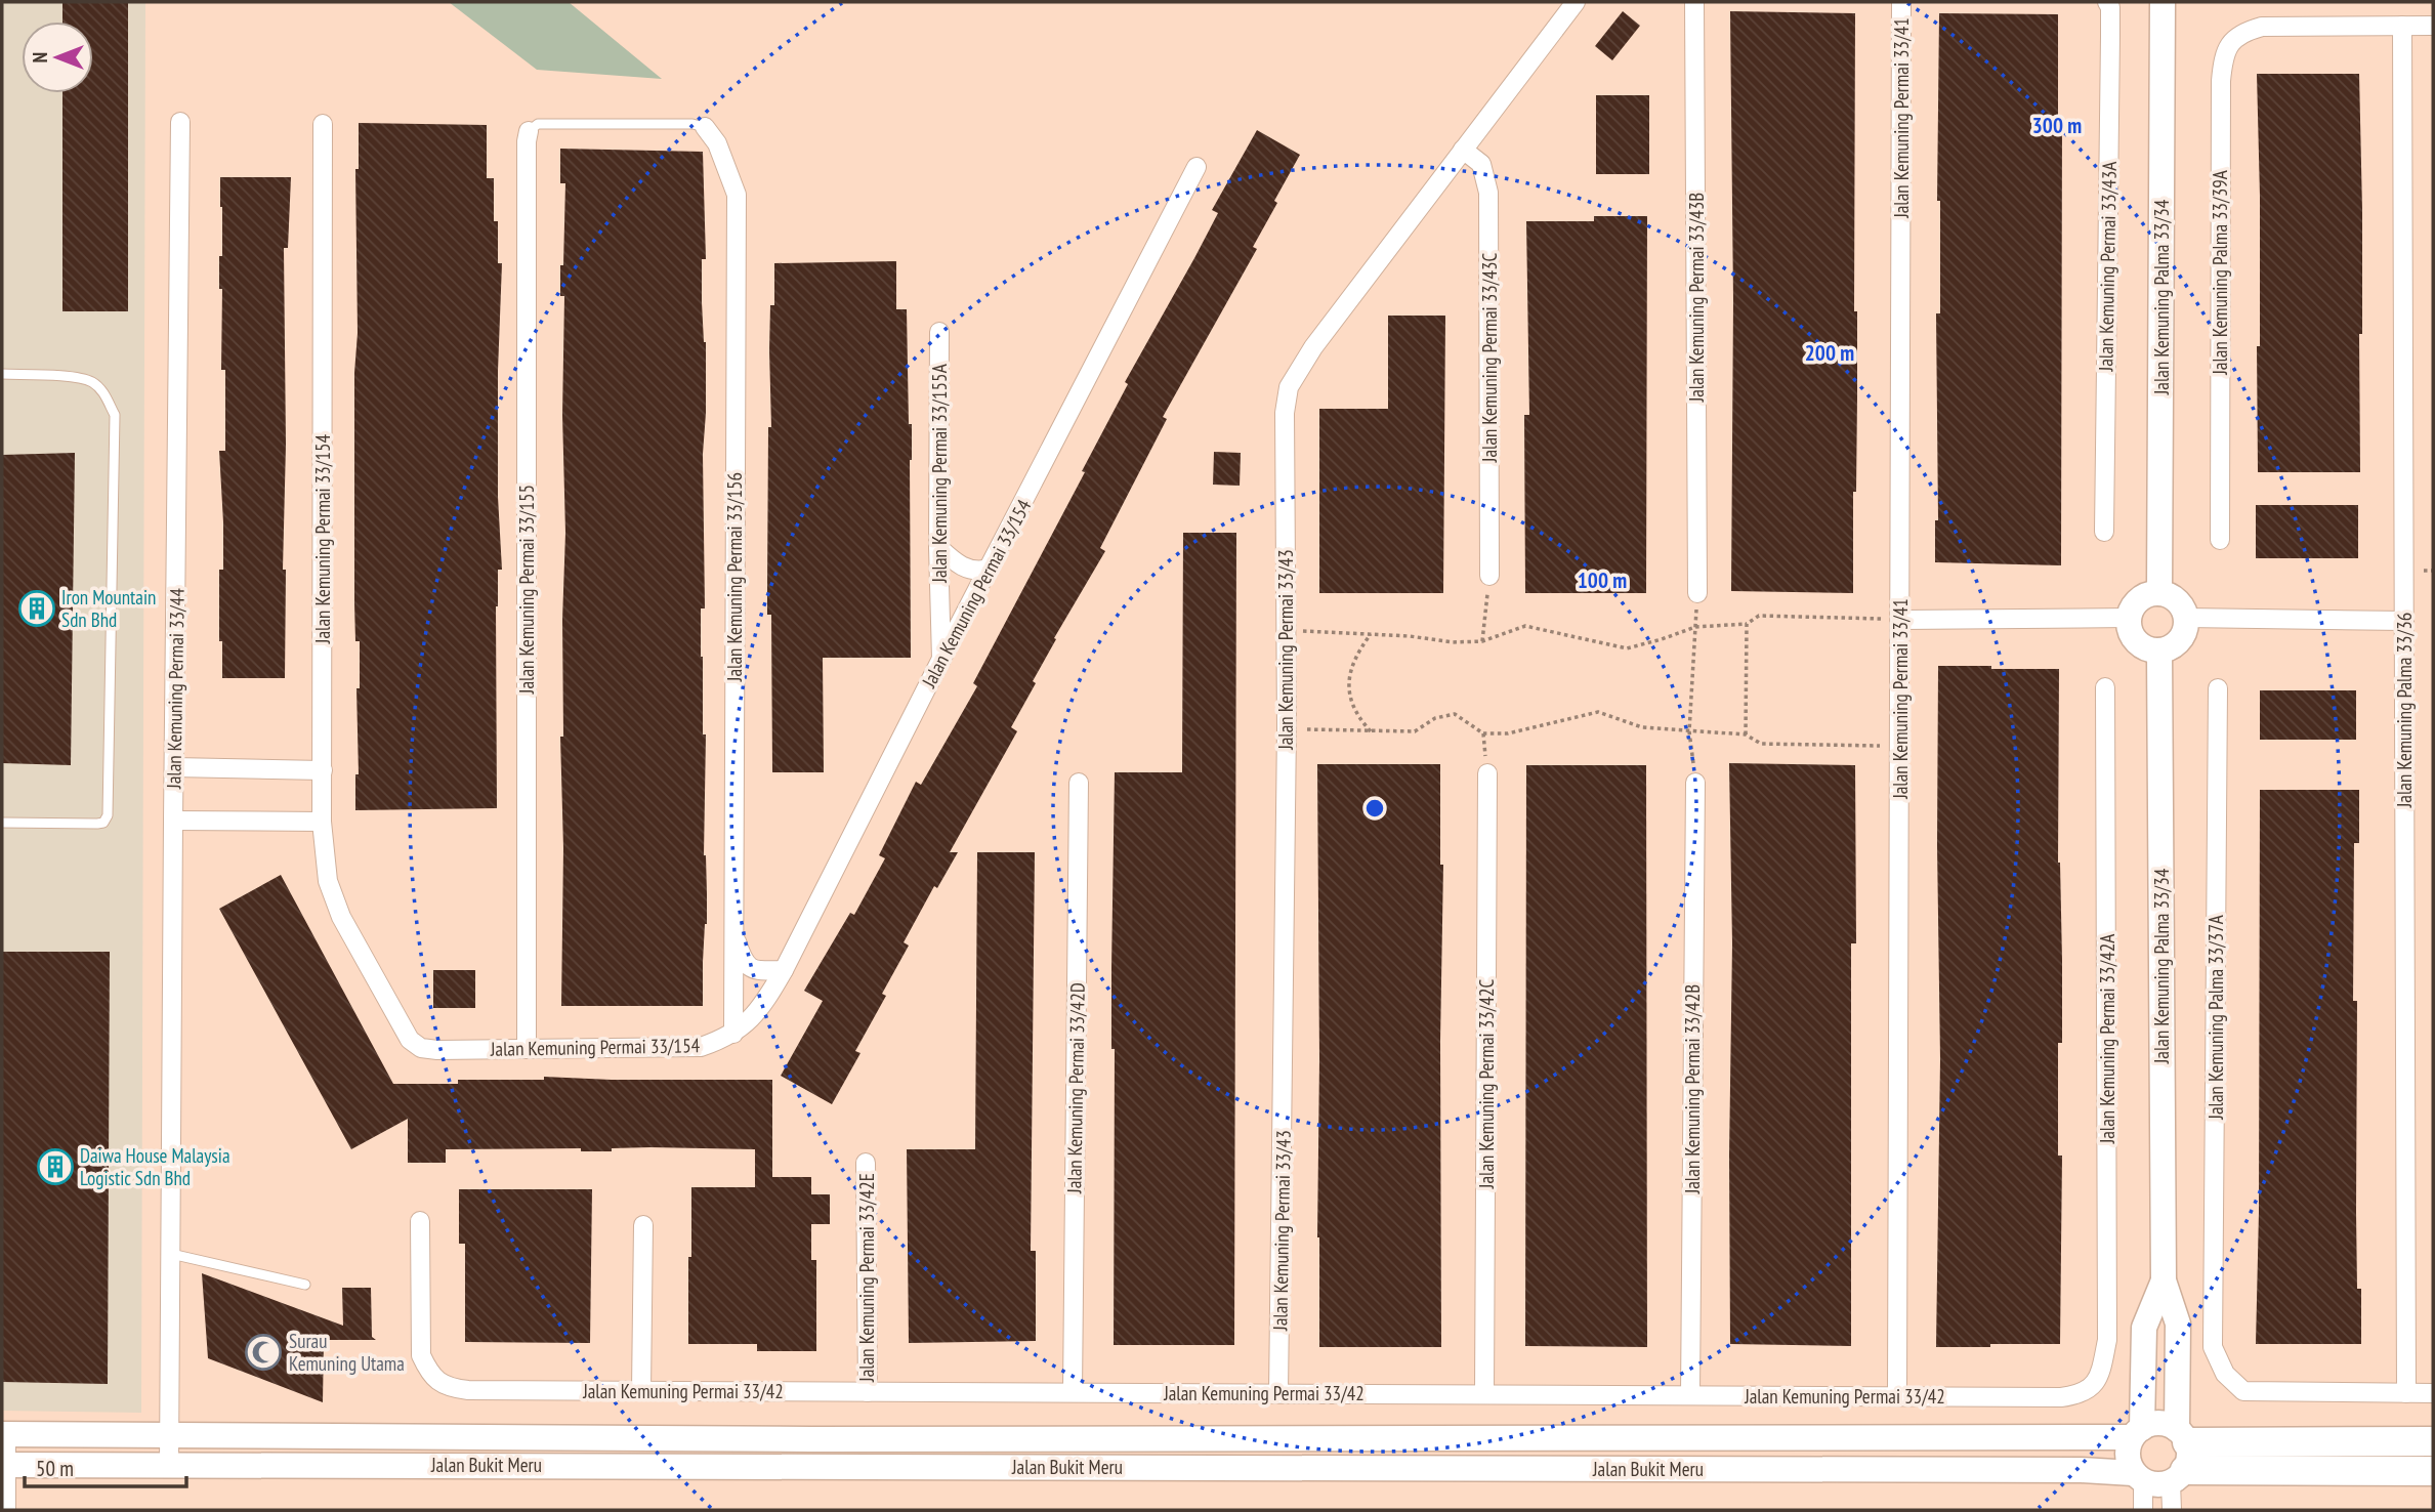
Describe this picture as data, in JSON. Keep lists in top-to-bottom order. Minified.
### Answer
{"streets":{"main road":["Jalan Kemuning Palma 33/34","Jalan Bukit Meru"],"street":["Jalan Kemuning Permai 33/41","Jalan Kemuning Permai 33/43A","Jalan Kemuning Palma 33/39A","Jalan Kemuning Permai 33/43B","Jalan Kemuning Permai 33/43C","Jalan Kemuning Permai 33/155A","Jalan Kemuning Permai 33/154","Jalan Kemuning Permai 33/156","Jalan Kemuning Permai 33/155","Jalan Kemuning Permai 33/43","Jalan Kemuning Permai 33/44","Jalan Kemuning Palma 33/36","Jalan Kemuning Palma 33/37A","Jalan Kemuning Permai 33/42A","Jalan Kemuning Permai 33/42C","Jalan Kemuning Permai 33/42D","Jalan Kemuning Permai 33/42B","Jalan Kemuning Permai 33/42E","Jalan Kemuning Permai 33/42"]},"crossings":[["Jalan Kemuning Permai 33/41","Jalan Kemuning Permai 33/42"],["Jalan Kemuning Palma 33/39A","Jalan Kemuning Palma 33/36"],["Jalan Kemuning Palma 33/34","Jalan Bukit Meru"],["Jalan Kemuning Permai 33/43C","Jalan Kemuning Permai 33/43"],["Jalan Kemuning Permai 33/155A","Jalan Kemuning Permai 33/154"],["Jalan Kemuning Permai 33/154","Jalan Kemuning Permai 33/156"],["Jalan Kemuning Permai 33/154","Jalan Kemuning Permai 33/155"],["Jalan Kemuning Permai 33/43","Jalan Kemuning Permai 33/42"],["Jalan Kemuning Permai 33/44","Jalan Bukit Meru"],["Jalan Kemuning Palma 33/36","Jalan Kemuning Palma 33/37A"],["Jalan Kemuning Permai 33/42A","Jalan Kemuning Permai 33/42"],["Jalan Kemuning Permai 33/42C","Jalan Kemuning Permai 33/42"],["Jalan Kemuning Permai 33/42D","Jalan Kemuning Permai 33/42"],["Jalan Kemuning Permai 33/42B","Jalan Kemuning Permai 33/42"],["Jalan Kemuning Permai 33/42E","Jalan Kemuning Permai 33/42"]],"places":{"building":["Iron Mountain Sdn Bhd","Daiwa House Malaysia Logistic Sdn Bhd"],"mosque":["Surau Kemuning Utama"]},"scale_bar":"50 m","north":"left","rings":["300 m","200 m","100 m"]}
